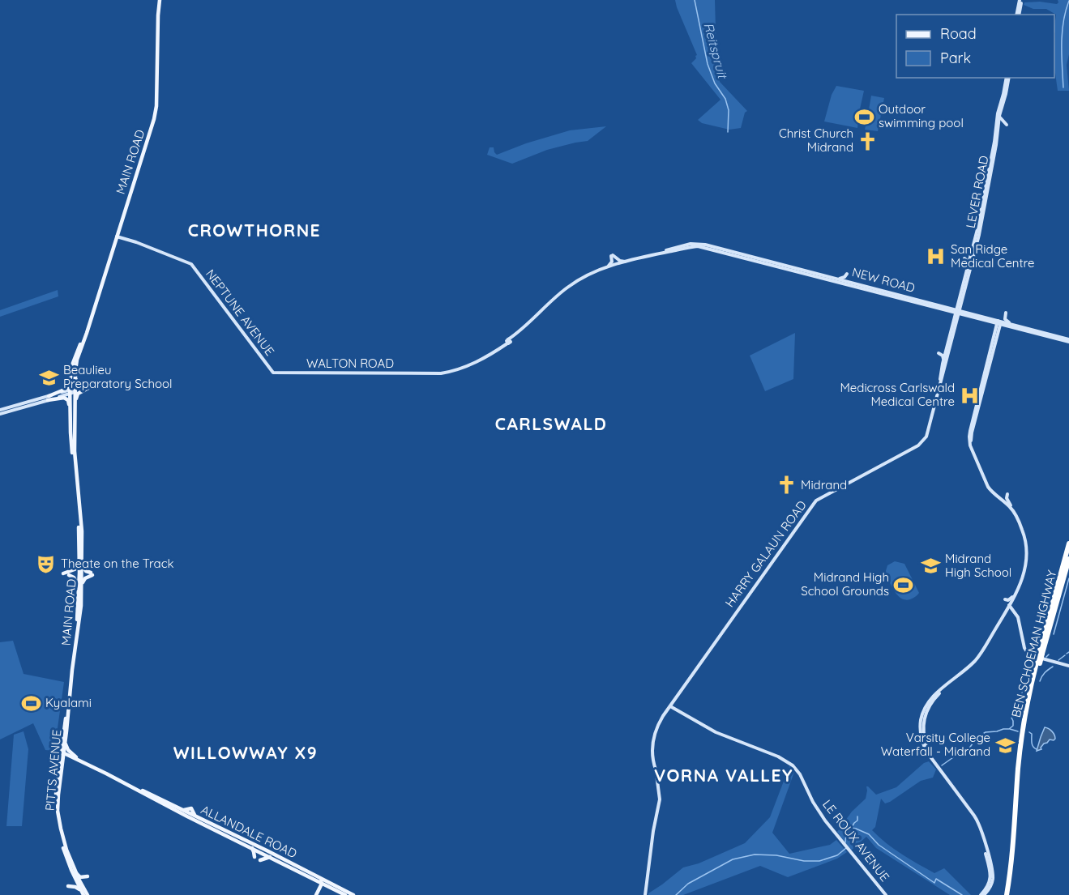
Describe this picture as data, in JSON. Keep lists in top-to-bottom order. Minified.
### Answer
{"streets":{"highway":["BEN SCHOEMAN HIGHWAY"],"main road":["MAIN ROAD","LEVER ROAD","NEW ROAD","NEPTUNE AVENUE","WALTON ROAD","HARRY GALAUN ROAD","PITTS AVENUE","ALLANDALE ROAD","LE ROUX AVENUE"]},"crossings":[["MAIN ROAD","PITTS AVENUE"],["LEVER ROAD","NEW ROAD"],["LEVER ROAD","HARRY GALAUN ROAD"],["NEW ROAD","WALTON ROAD"],["NEW ROAD","HARRY GALAUN ROAD"],["NEPTUNE AVENUE","WALTON ROAD"],["HARRY GALAUN ROAD","LE ROUX AVENUE"],["PITTS AVENUE","ALLANDALE ROAD"]],"districts":["CROWTHORNE","CARLSWALD","WILLOWWAY X9","VORNA VALLEY"],"water":["Reitspruit"],"places":{"sports":["Outdoor swimming pool","Midrand High School Grounds","Kyalami"],"church":["Christ Church Midrand","Midrand"],"hospital":["San Ridge Medical Centre","Medicross Carlswald Medical Centre"],"school or university":["Beaulieu Preparatory School","Midrand High School","Varsity College Waterfall - Midrand"],"theatre":["Theate on the Track"]},"legend":["Road","Park"]}
